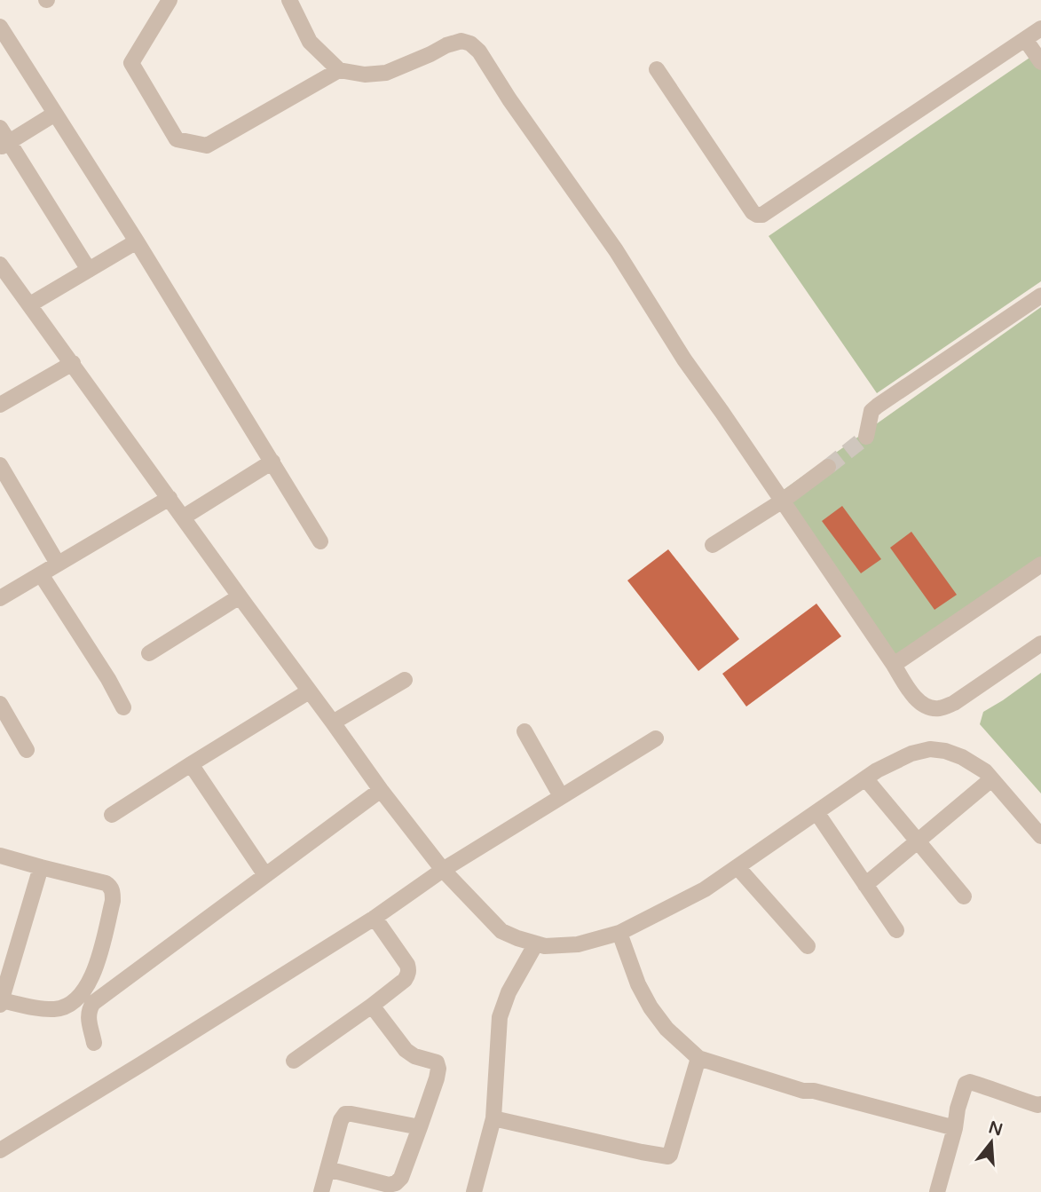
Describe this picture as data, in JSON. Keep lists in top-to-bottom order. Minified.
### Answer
{"north":"top"}
